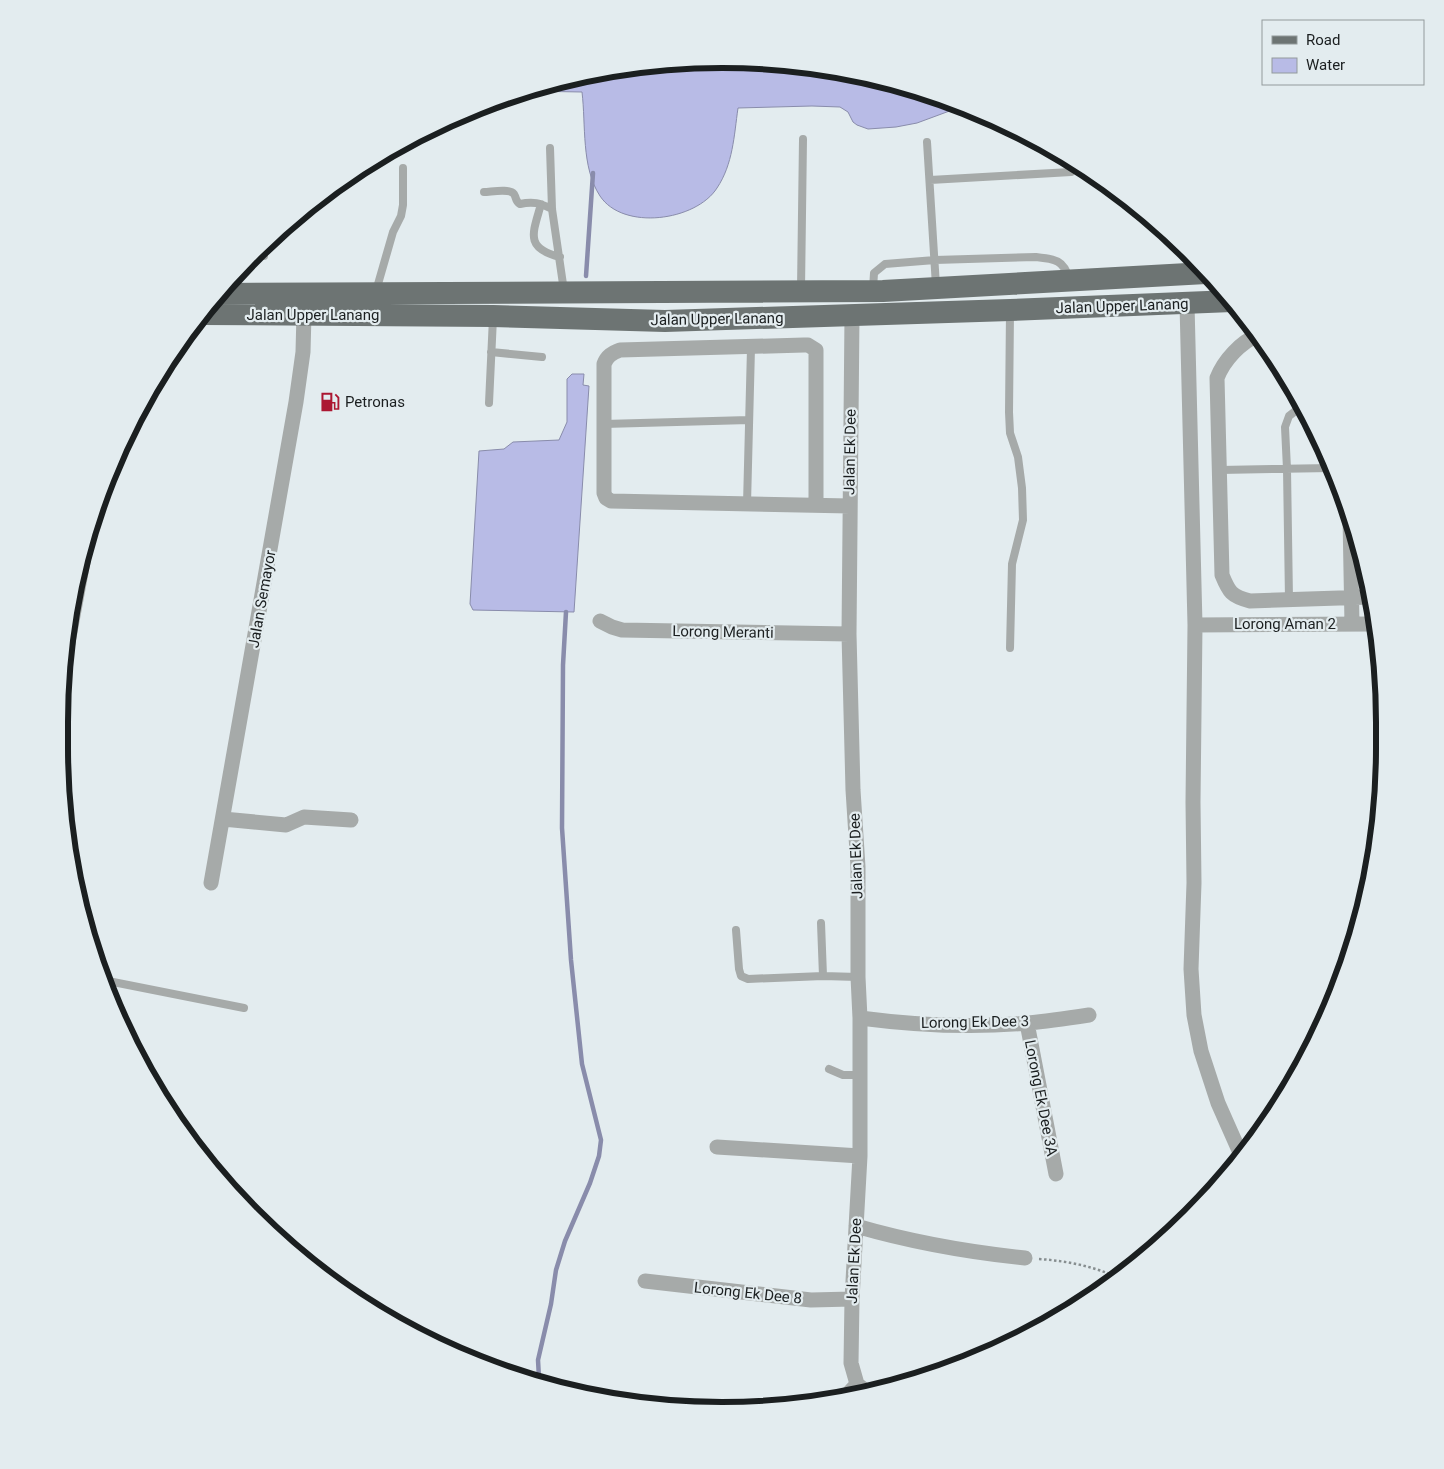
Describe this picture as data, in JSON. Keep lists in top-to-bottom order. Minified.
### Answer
{"streets":{"main road":["Jalan Upper Lanang"],"street":["Jalan Ek Dee","Jalan Semayor","Lorong Aman 2","Lorong Meranti","Lorong Ek Dee 3","Lorong Ek Dee 3A","Lorong Ek Dee 8"]},"crossings":[["Jalan Upper Lanang","Jalan Ek Dee"],["Jalan Upper Lanang","Jalan Semayor"],["Jalan Ek Dee","Lorong Meranti"],["Jalan Ek Dee","Lorong Ek Dee 3"],["Jalan Ek Dee","Lorong Ek Dee 8"],["Lorong Ek Dee 3","Lorong Ek Dee 3A"]],"places":{"fuel station":["Petronas"]},"legend":["Road","Water"]}
